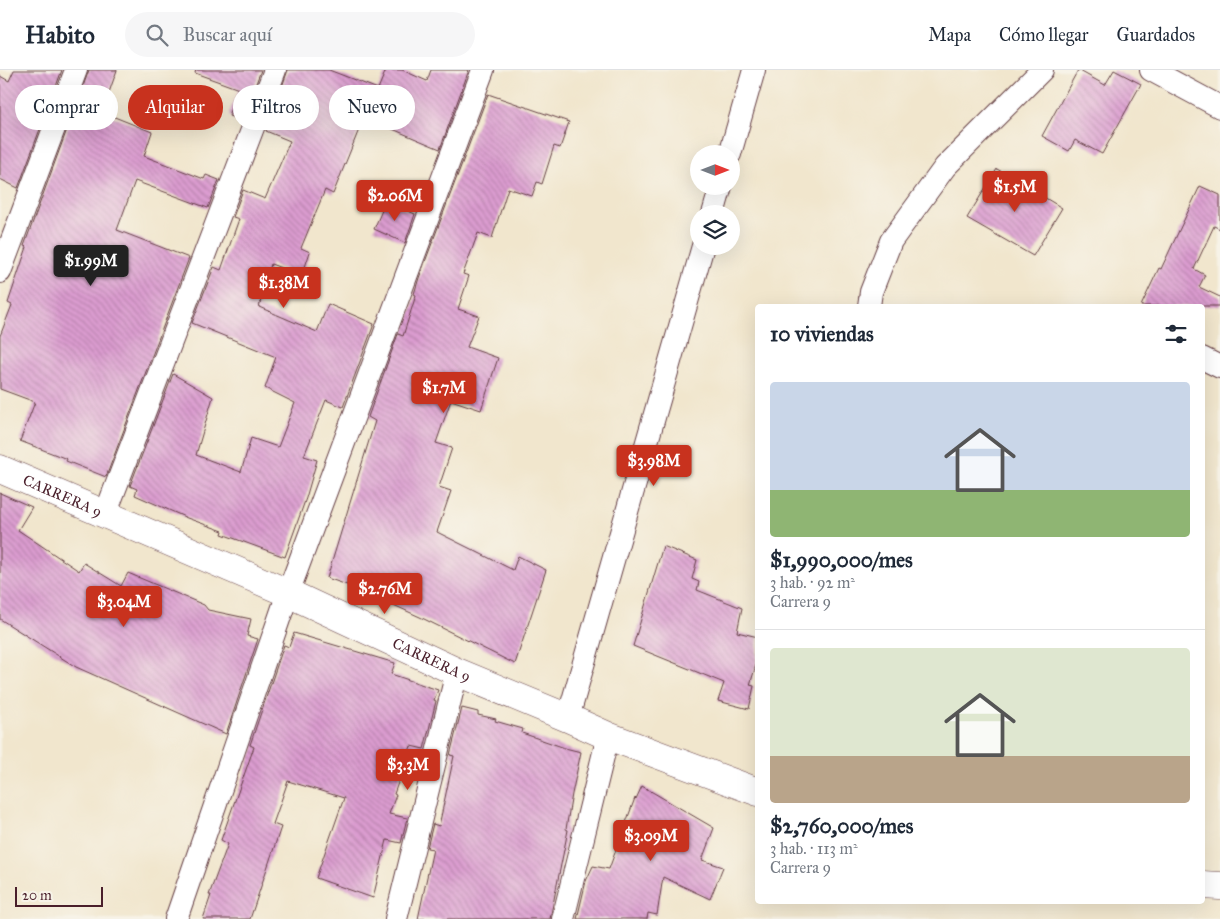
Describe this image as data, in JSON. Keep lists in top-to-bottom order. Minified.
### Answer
{"streets":{"main road":["CARRERA 9"]},"scale_bar":"20 m","north":"right","page":{"header":"Habito","search":"Buscar aquí","nav":["Mapa","Cómo llegar","Guardados"],"chip":["Comprar","Alquilar","Filtros","Nuevo"],"price":["$1.5M","$2.06M","$1.99M","$1.38M","$1.7M","$3.98M","$2.76M","$3.04M","$3.3M","$3.09M"],"heading":"10 viviendas","list":[{"name":"$1,990,000/mes","note":"3 hab. · 92 m² · Carrera 9"},{"name":"$2,760,000/mes","note":"3 hab. · 113 m² · Carrera 9"}],"scale":"20 m"}}
